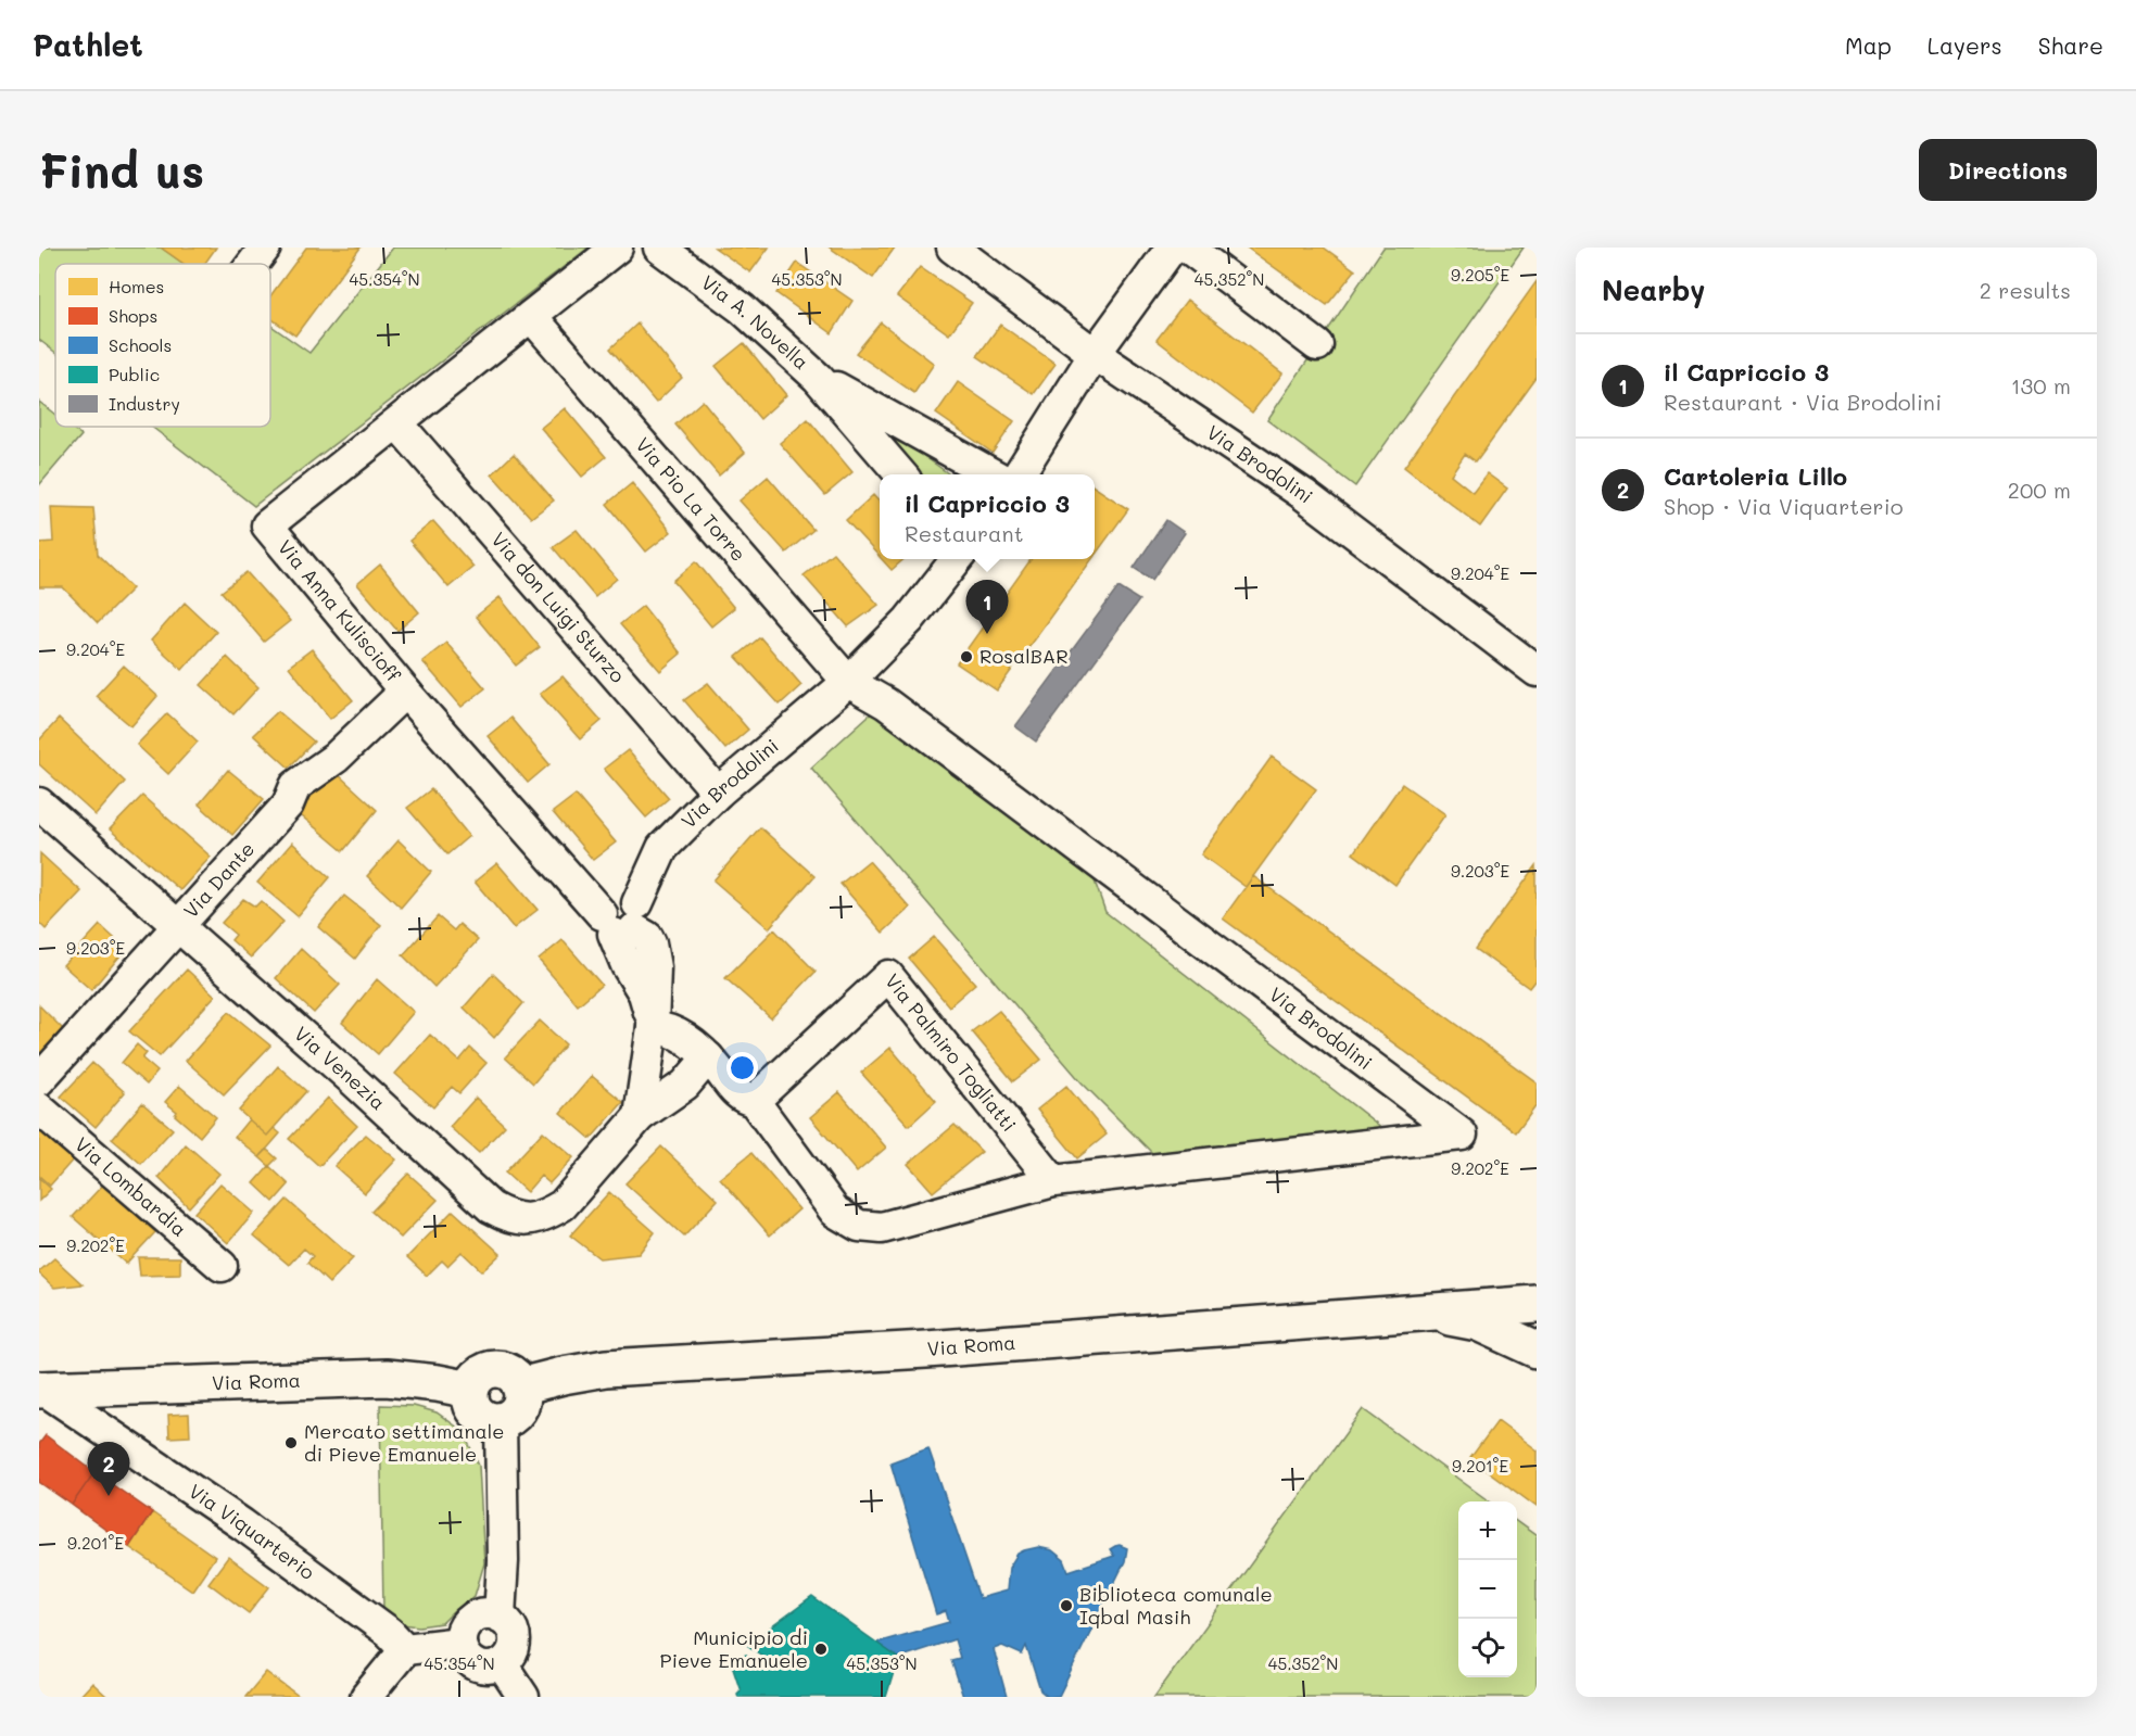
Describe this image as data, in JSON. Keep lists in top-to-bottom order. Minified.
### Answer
{"streets":{"street":["Via A. Novella","Via Brodolini","Via Pio La Torre","Via don Luigi Sturzo","Via Anna Kuliscioff","Via Dante","Via Palmiro Togliatti","Via Venezia","Via Lombardia","Via Roma","Via Viquarterio"]},"crossings":[["Via Brodolini","Via Pio La Torre"],["Via Brodolini","Via don Luigi Sturzo"],["Via Brodolini","Via Anna Kuliscioff"],["Via Brodolini","Via Palmiro Togliatti"],["Via Pio La Torre","Via Anna Kuliscioff"],["Via don Luigi Sturzo","Via Anna Kuliscioff"],["Via Anna Kuliscioff","Via Dante"],["Via Dante","Via Venezia"],["Via Roma","Via Viquarterio"]],"places":["RosalBAR","Mercato settimanale di Pieve Emanuele","Biblioteca comunale Iqbal Masih","Municipio di Pieve Emanuele"],"legend":["Homes","Shops","Schools","Public","Industry"],"page":{"header":"Pathlet","nav":["Map","Layers","Share"],"buttons":"Directions","title":"Find us","heading":["Nearby","2 results"],"list":[{"mark":"1","name":"il Capriccio 3","note":"Restaurant · Via Brodolini","value":"130 m"},{"mark":"2","name":"Cartoleria Lillo","note":"Shop · Via Viquarterio","value":"200 m"}],"popup":["il Capriccio 3","Restaurant"],"pins":["1","2"],"map_buttons":["+","−"]},"coordinates":["9.205°E","45.354°N","45.353°N","45.352°N","9.204°E","9.203°E","9.202°E","9.201°E"]}
